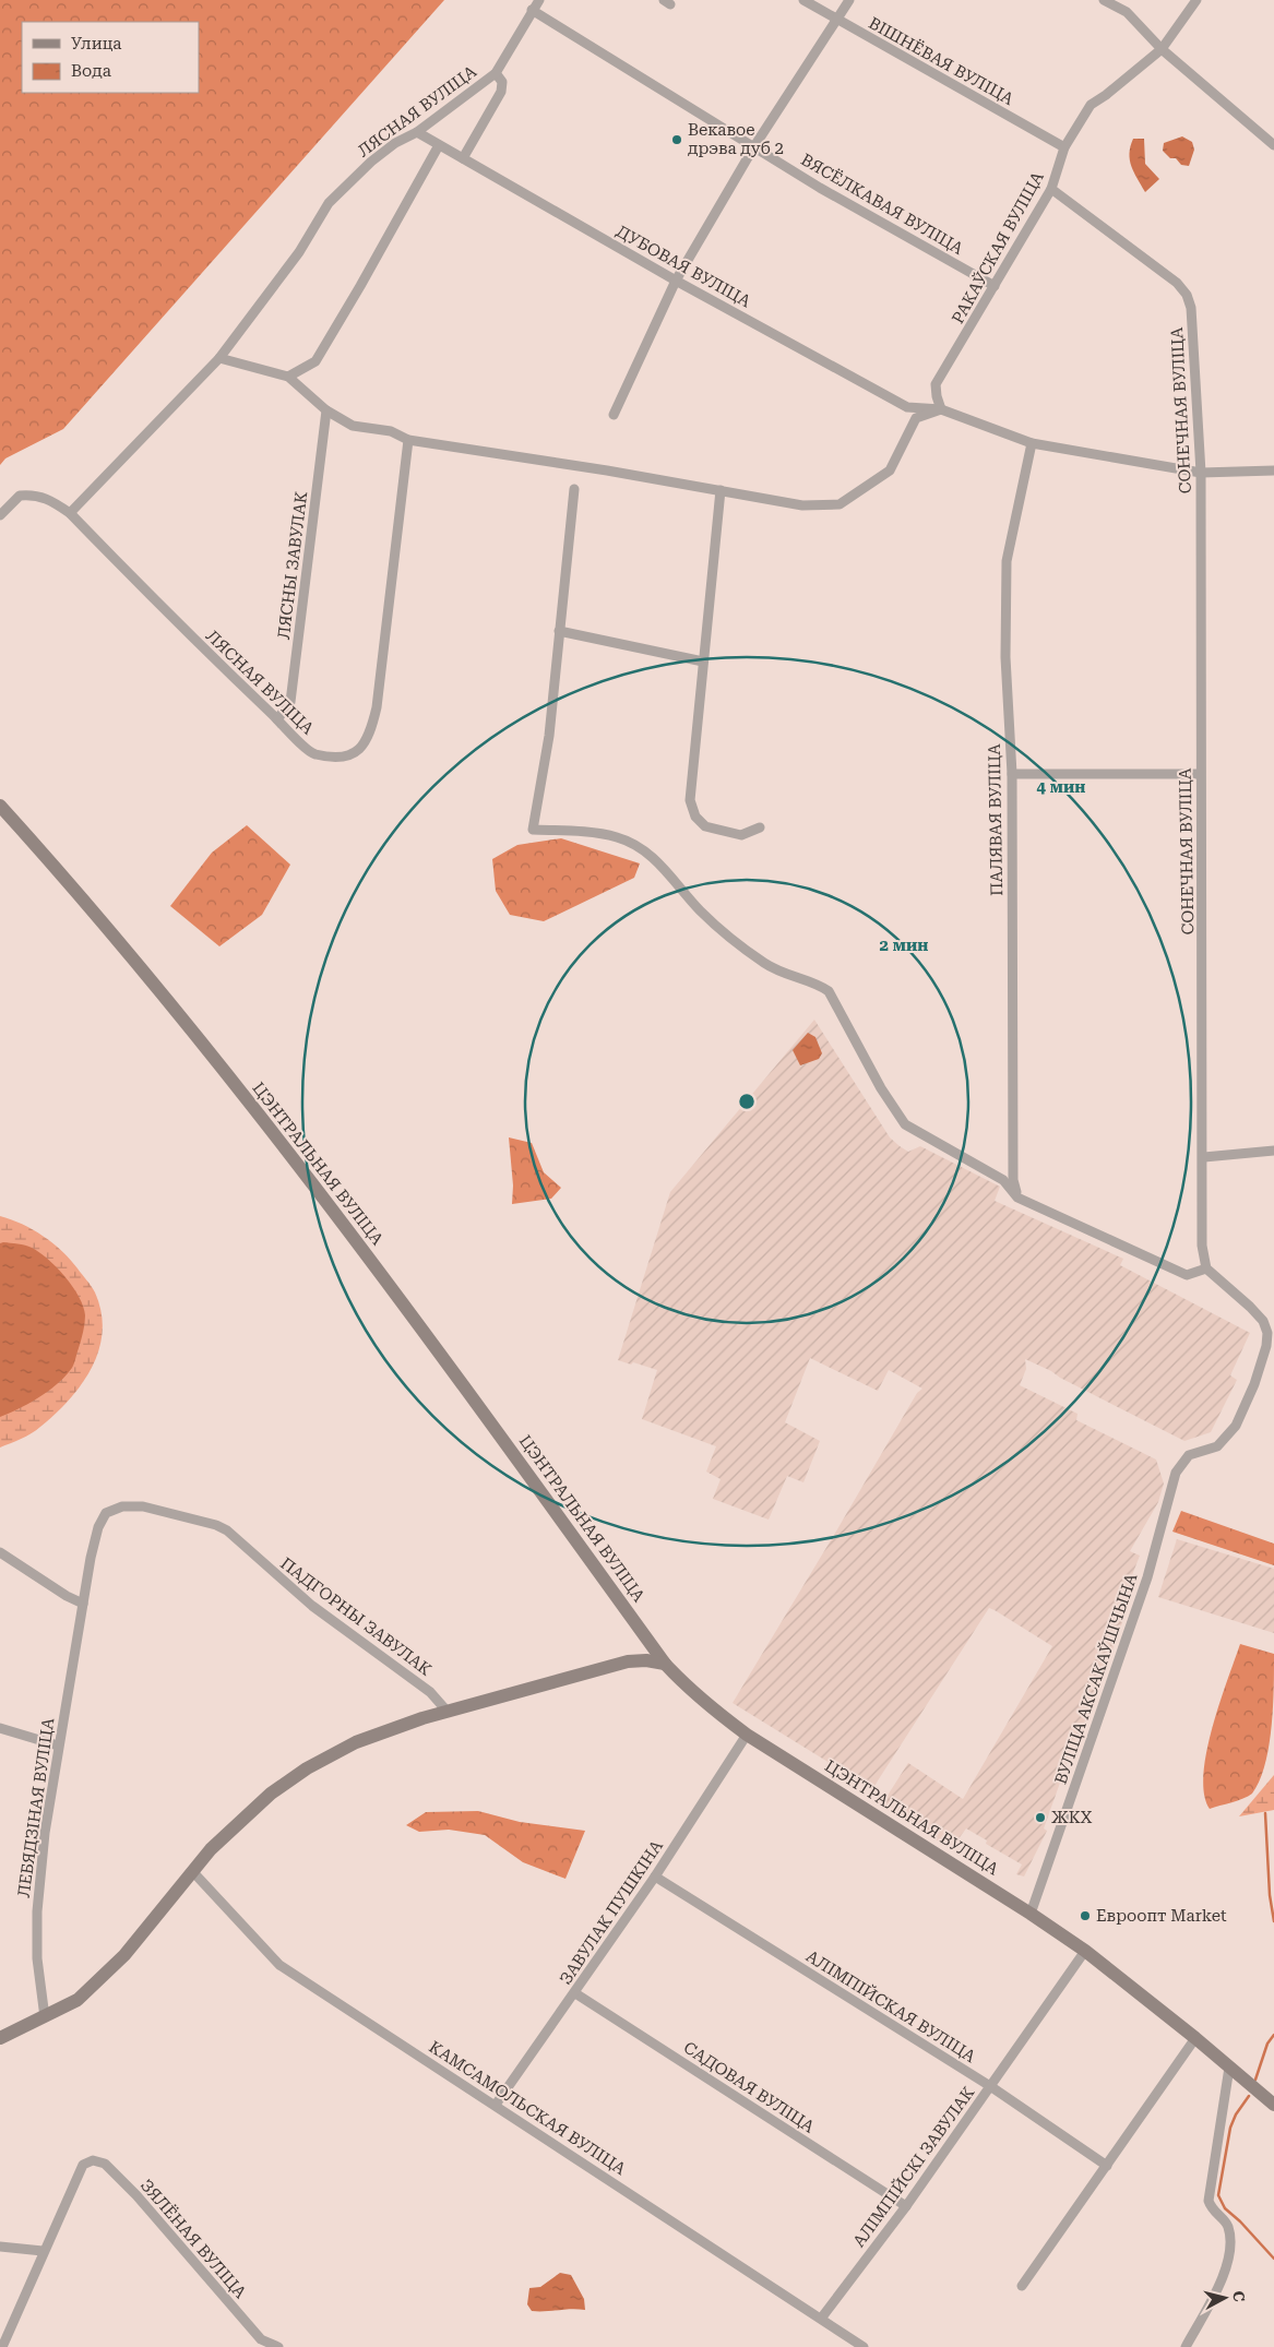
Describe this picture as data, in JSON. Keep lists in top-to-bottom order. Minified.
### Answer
{"streets":{"street":["ВІШНЁВАЯ ВУЛІЦА","ЛЯСНАЯ ВУЛІЦА","ВЯСЁЛКАВАЯ ВУЛІЦА","РАКАЎСКАЯ ВУЛІЦА","ДУБОВАЯ ВУЛІЦА","СОНЕЧНАЯ ВУЛІЦА","ЛЯСНЫ ЗАВУЛАК","ПАЛЯВАЯ ВУЛІЦА","ЦЭНТРАЛЬНАЯ ВУЛІЦА","ПАДГОРНЫ ЗАВУЛАК","ВУЛІЦА АКСАКАЎШЧЫНА","ЛЕБЯДЗІНАЯ ВУЛІЦА","ЗАВУЛАК ПУШКІНА","АЛІМПІЙСКАЯ ВУЛІЦА","САДОВАЯ ВУЛІЦА","КАМСАМОЛЬСКАЯ ВУЛІЦА","АЛІМПІЙСКІ ЗАВУЛАК","ЗЯЛЁНАЯ ВУЛІЦА"]},"crossings":[["ВІШНЁВАЯ ВУЛІЦА","РАКАЎСКАЯ ВУЛІЦА"],["ЛЯСНАЯ ВУЛІЦА","ВЯСЁЛКАВАЯ ВУЛІЦА"],["ЛЯСНАЯ ВУЛІЦА","ДУБОВАЯ ВУЛІЦА"],["ЛЯСНАЯ ВУЛІЦА","ЛЯСНЫ ЗАВУЛАК"],["ВЯСЁЛКАВАЯ ВУЛІЦА","РАКАЎСКАЯ ВУЛІЦА"],["РАКАЎСКАЯ ВУЛІЦА","ДУБОВАЯ ВУЛІЦА"],["РАКАЎСКАЯ ВУЛІЦА","СОНЕЧНАЯ ВУЛІЦА"],["ДУБОВАЯ ВУЛІЦА","СОНЕЧНАЯ ВУЛІЦА"],["ДУБОВАЯ ВУЛІЦА","ПАЛЯВАЯ ВУЛІЦА"],["СОНЕЧНАЯ ВУЛІЦА","ВУЛІЦА АКСАКАЎШЧЫНА"],["ЦЭНТРАЛЬНАЯ ВУЛІЦА","ВУЛІЦА АКСАКАЎШЧЫНА"],["ЦЭНТРАЛЬНАЯ ВУЛІЦА","ЗАВУЛАК ПУШКІНА"],["ЦЭНТРАЛЬНАЯ ВУЛІЦА","АЛІМПІЙСКІ ЗАВУЛАК"],["ПАДГОРНЫ ЗАВУЛАК","ЛЕБЯДЗІНАЯ ВУЛІЦА"],["ЗАВУЛАК ПУШКІНА","АЛІМПІЙСКАЯ ВУЛІЦА"],["ЗАВУЛАК ПУШКІНА","САДОВАЯ ВУЛІЦА"],["ЗАВУЛАК ПУШКІНА","КАМСАМОЛЬСКАЯ ВУЛІЦА"],["АЛІМПІЙСКАЯ ВУЛІЦА","АЛІМПІЙСКІ ЗАВУЛАК"],["САДОВАЯ ВУЛІЦА","АЛІМПІЙСКІ ЗАВУЛАК"],["КАМСАМОЛЬСКАЯ ВУЛІЦА","АЛІМПІЙСКІ ЗАВУЛАК"]],"places":["Векавое дрэва дуб 2","ЖКХ","Евроопт Market"],"legend":["Улица","Вода"],"north":"right","rings":["4 мин","2 мин"]}
